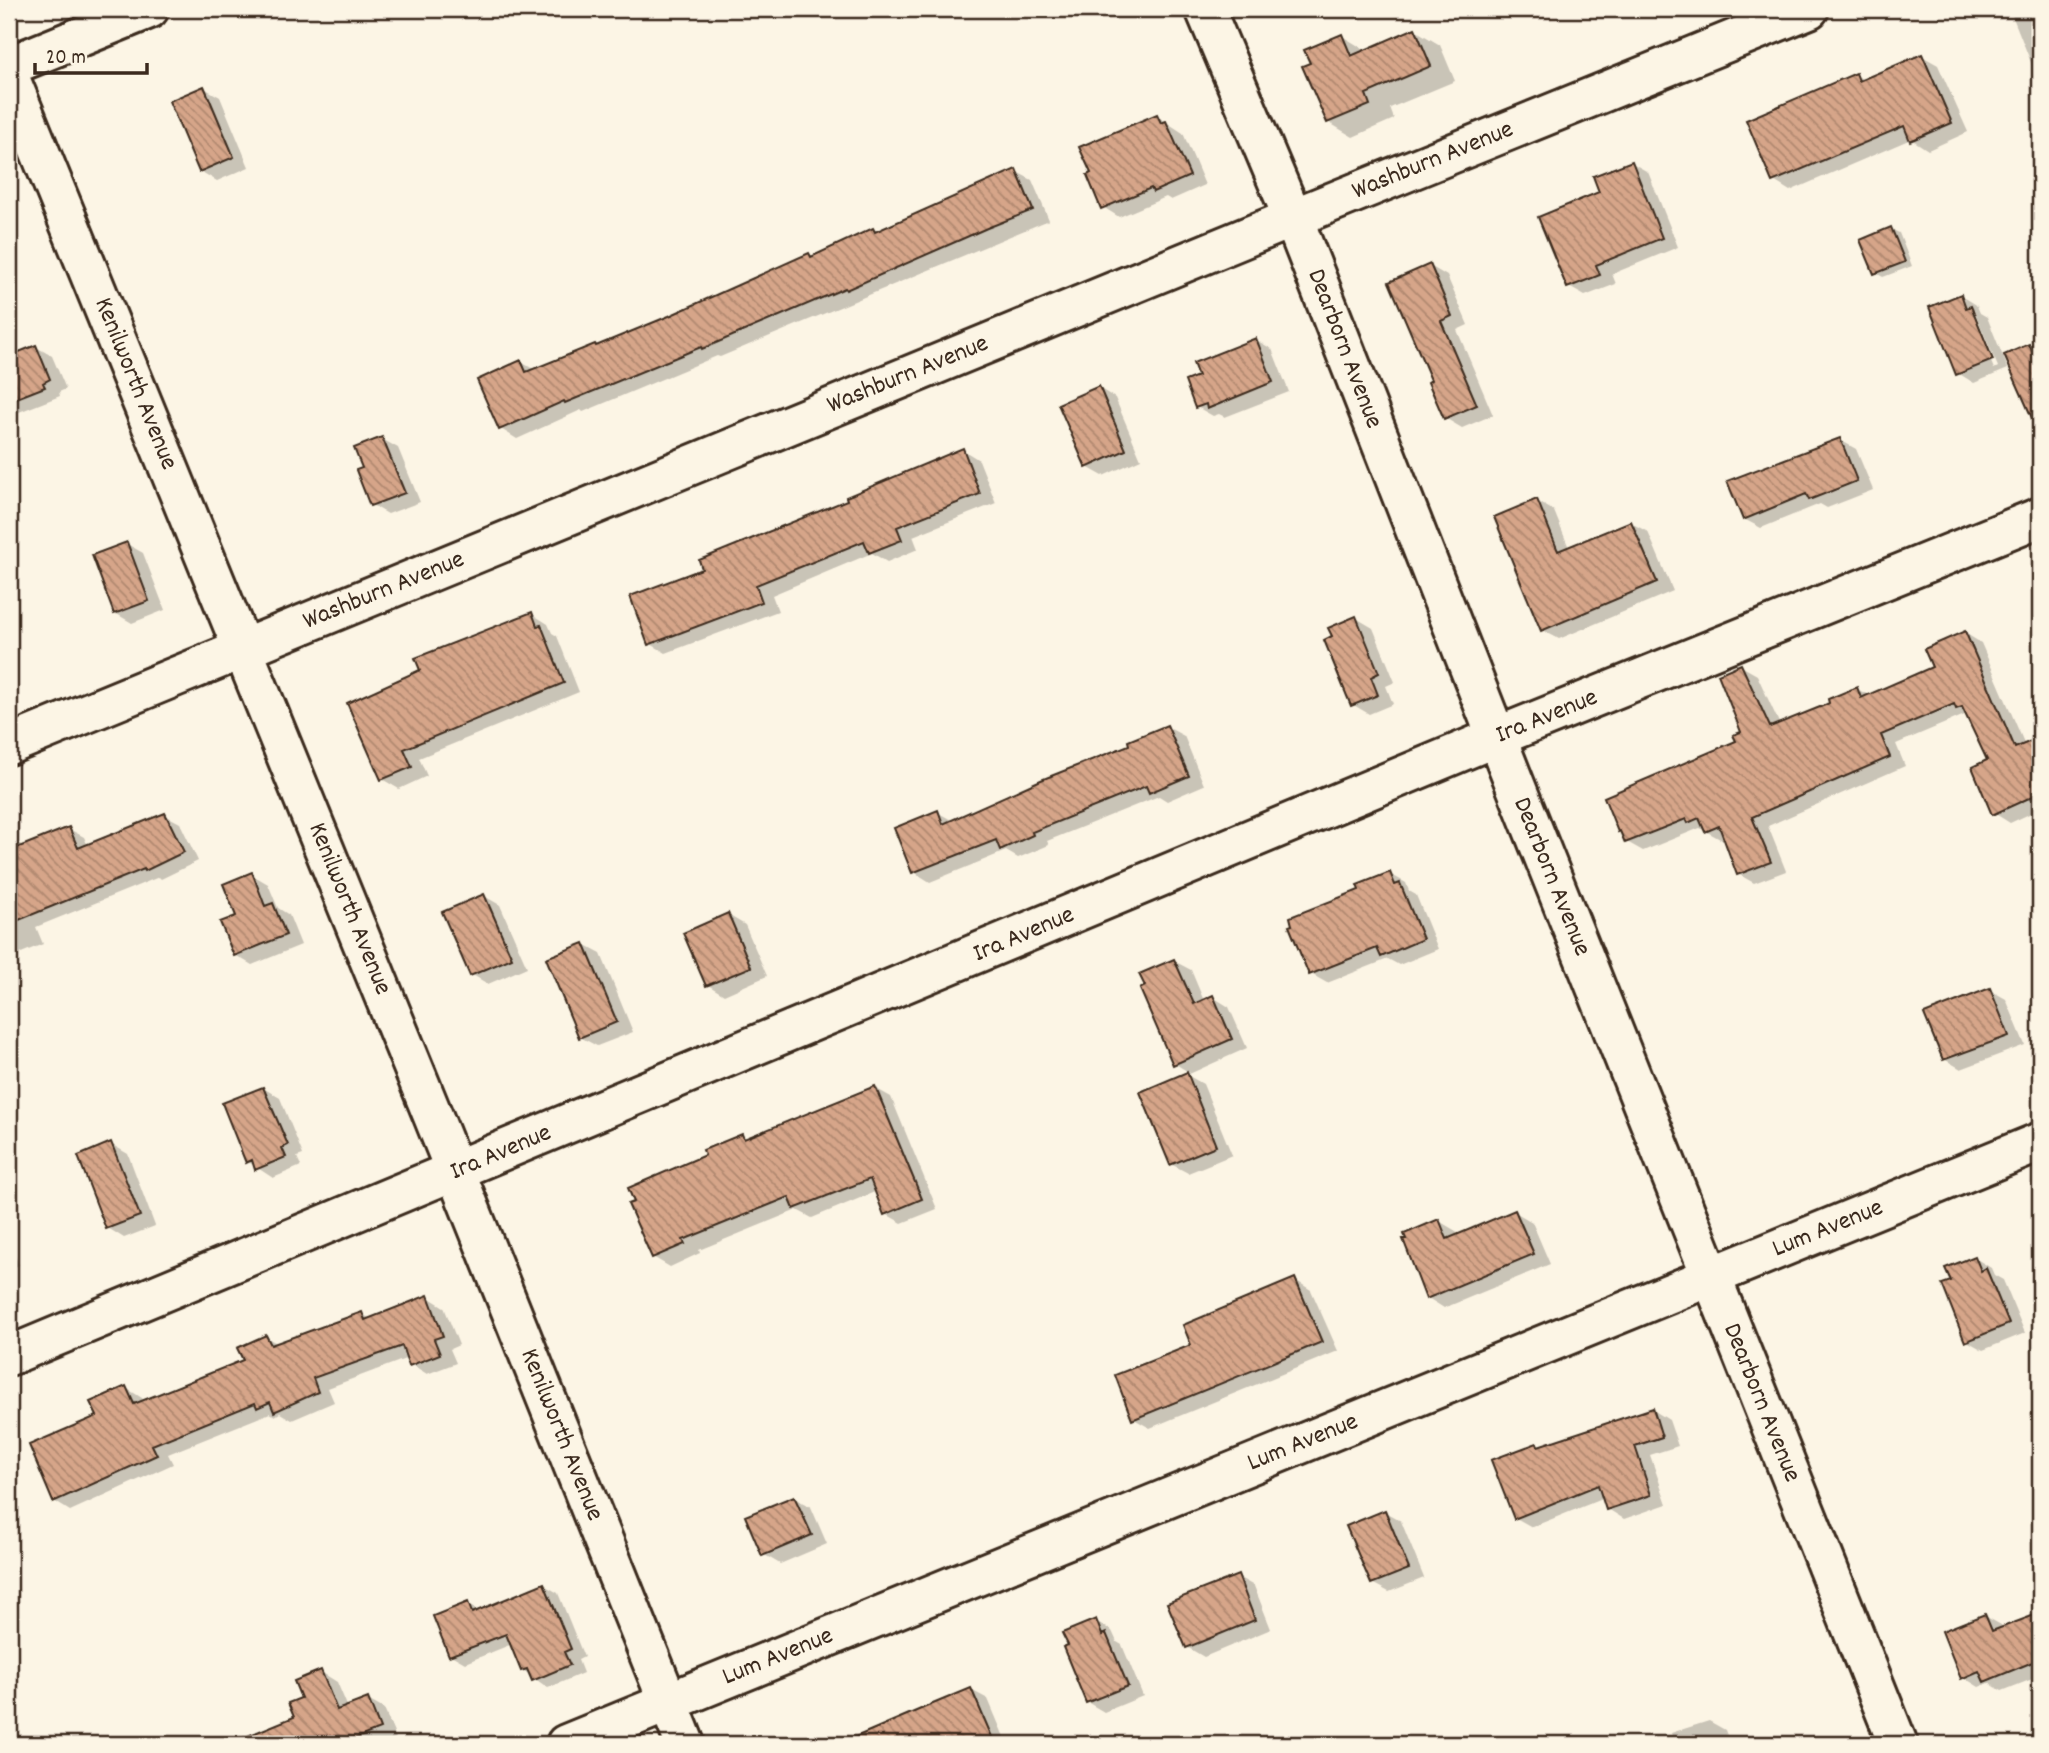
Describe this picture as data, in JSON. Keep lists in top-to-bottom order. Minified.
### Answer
{"streets":{"street":["Washburn Avenue","Dearborn Avenue","Kenilworth Avenue","Ira Avenue","Lum Avenue"]},"crossings":[["Washburn Avenue","Dearborn Avenue"],["Washburn Avenue","Kenilworth Avenue"],["Dearborn Avenue","Ira Avenue"],["Dearborn Avenue","Lum Avenue"],["Kenilworth Avenue","Ira Avenue"],["Kenilworth Avenue","Lum Avenue"]],"scale_bar":"20 m"}
